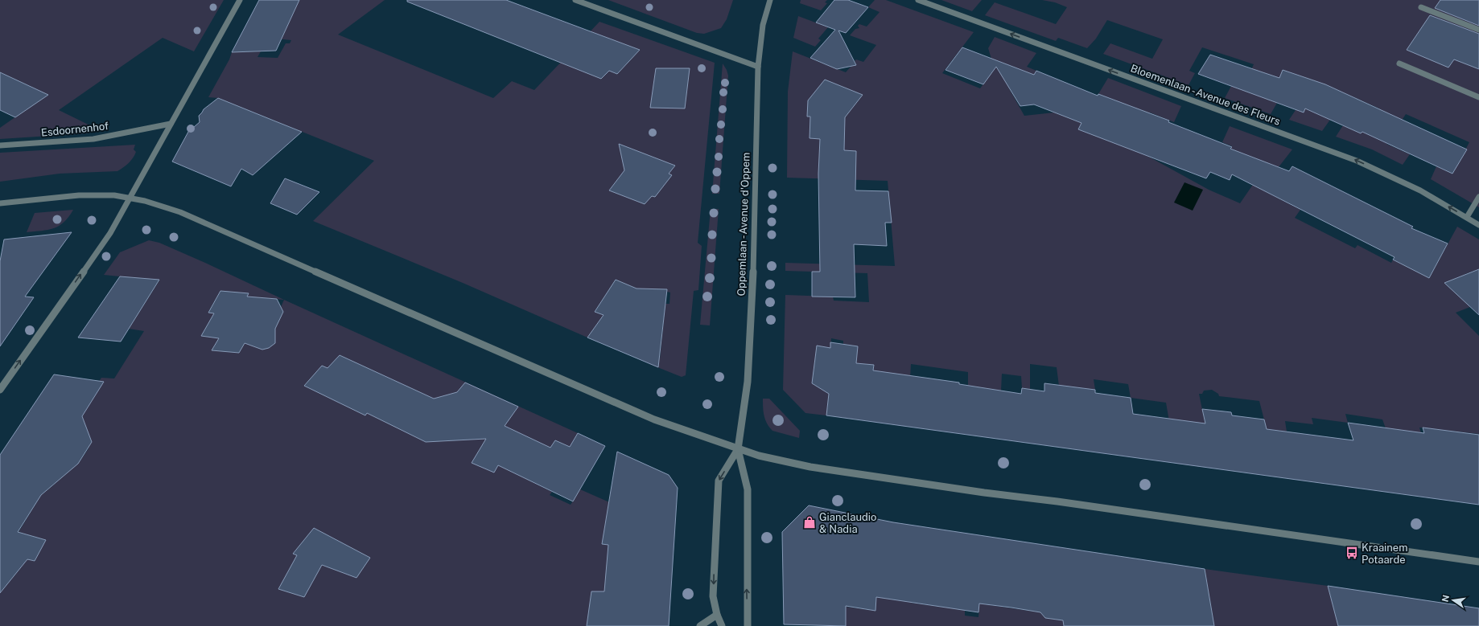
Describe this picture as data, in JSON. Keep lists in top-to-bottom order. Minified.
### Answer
{"streets":{"street":["Bloemenlaan - Avenue des Fleurs","Esdoornenhof","Oppemlaan - Avenue d'Oppem"]},"one_way":["Bloemenlaan - Avenue des Fleurs"],"places":{"shop":["Gianclaudio & Nadia"],"bus stop":["Kraainem Potaarde"]},"north":"left"}
